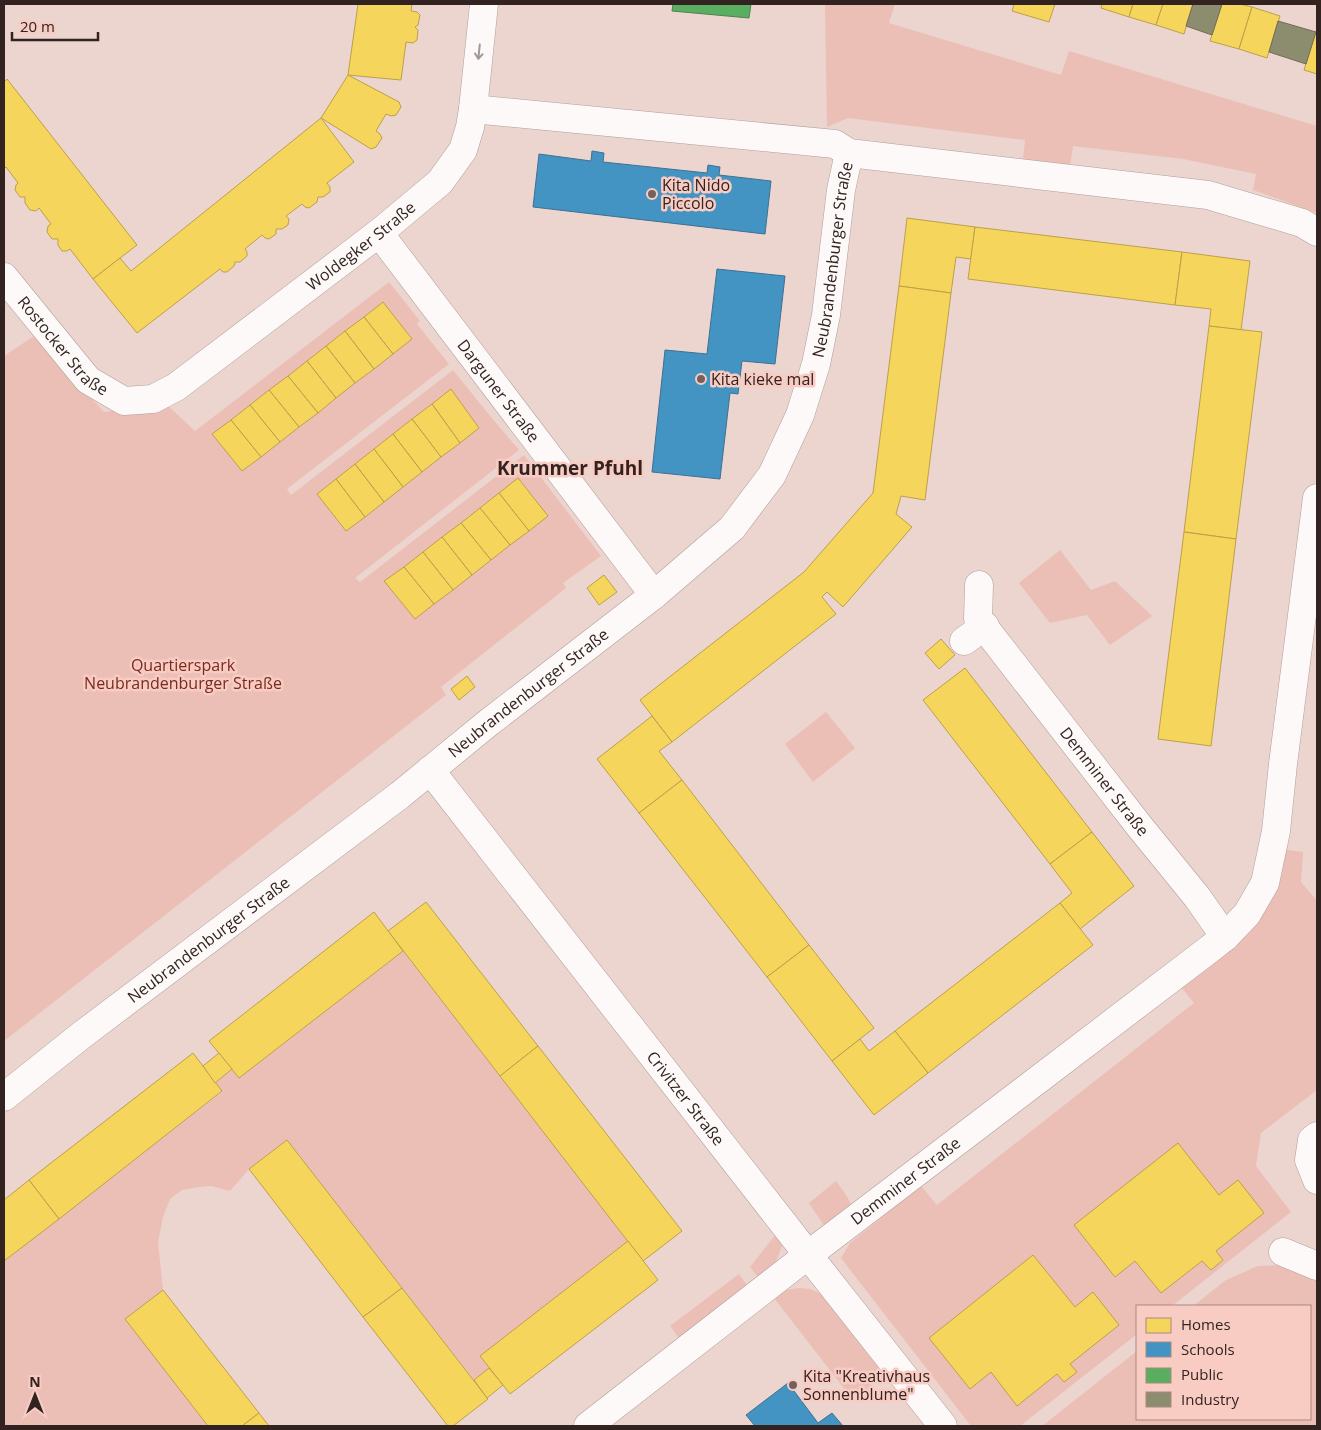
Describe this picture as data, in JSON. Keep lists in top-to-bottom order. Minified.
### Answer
{"streets":{"street":["Woldegker Straße","Neubrandenburger Straße","Rostocker Straße","Darguner Straße","Demminer Straße","Crivitzer Straße"]},"crossings":[["Woldegker Straße","Neubrandenburger Straße"],["Woldegker Straße","Rostocker Straße"],["Woldegker Straße","Darguner Straße"],["Neubrandenburger Straße","Darguner Straße"],["Neubrandenburger Straße","Crivitzer Straße"],["Demminer Straße","Crivitzer Straße"]],"districts":["Krummer Pfuhl"],"parks":["Quartierspark Neubrandenburger Straße"],"places":["Kita Nido Piccolo","Kita kieke mal","Kita \"Kreativhaus Sonnenblume\""],"legend":["Homes","Schools","Public","Industry"],"scale_bar":"20 m","north":"top"}
